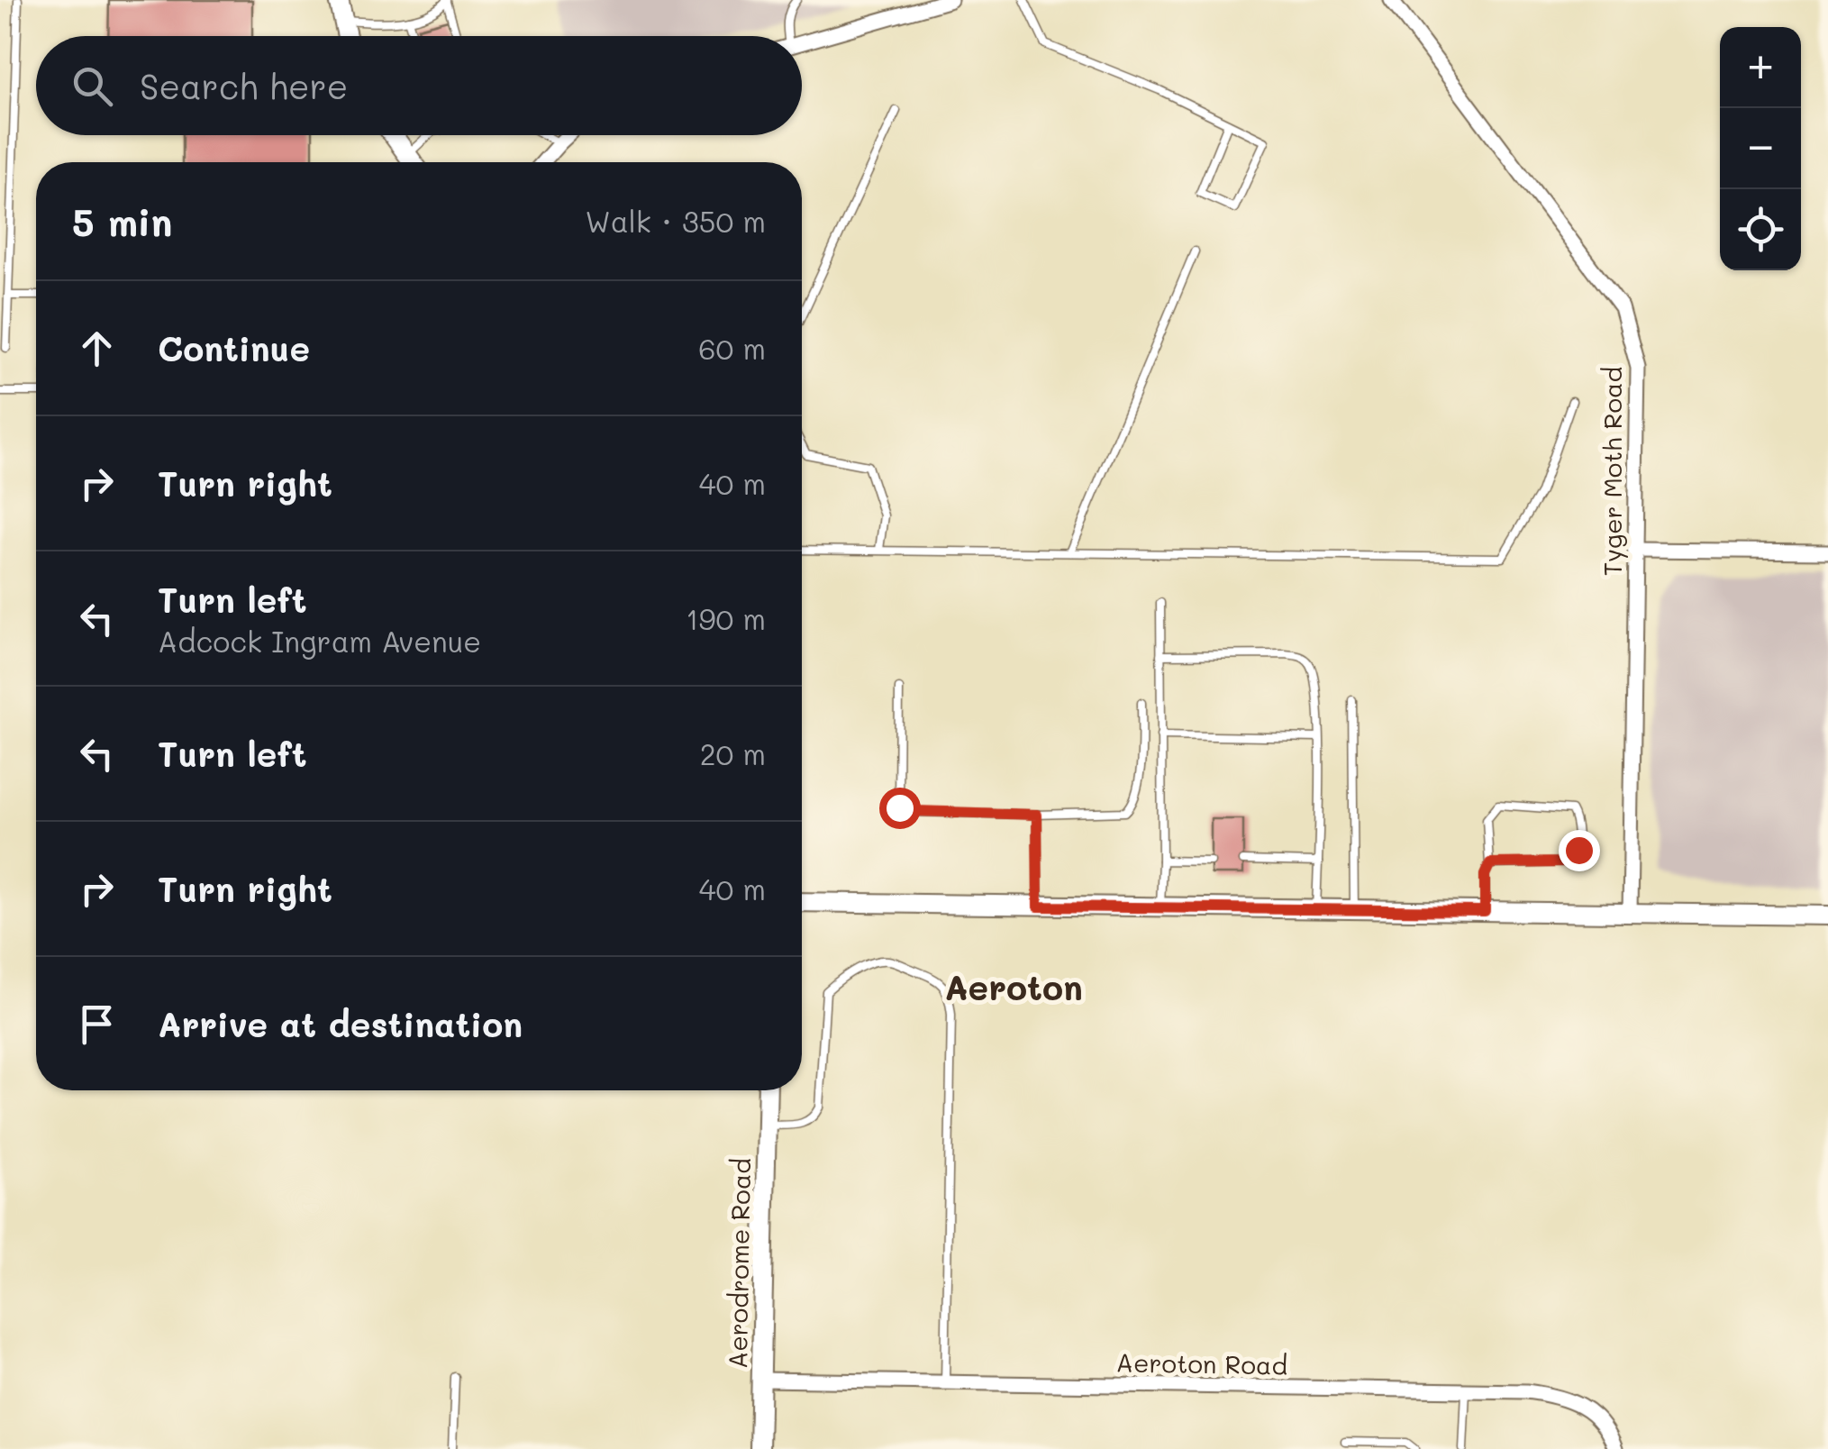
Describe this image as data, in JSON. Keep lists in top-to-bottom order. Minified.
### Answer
{"streets":{"street":["Tyger Moth Road","Aerodrome Road","Aeroton Road"]},"crossings":[["Aerodrome Road","Aeroton Road"]],"districts":["Aeroton"],"page":{"map_buttons":["+","−"],"search":"Search here","heading":["5 min","Walk · 350 m"],"list":[["Continue","60 m"],["Turn right","40 m"],["Turn left","Adcock Ingram Avenue","190 m"],["Turn left","20 m"],["Turn right","40 m"],"Arrive at destination"]}}
